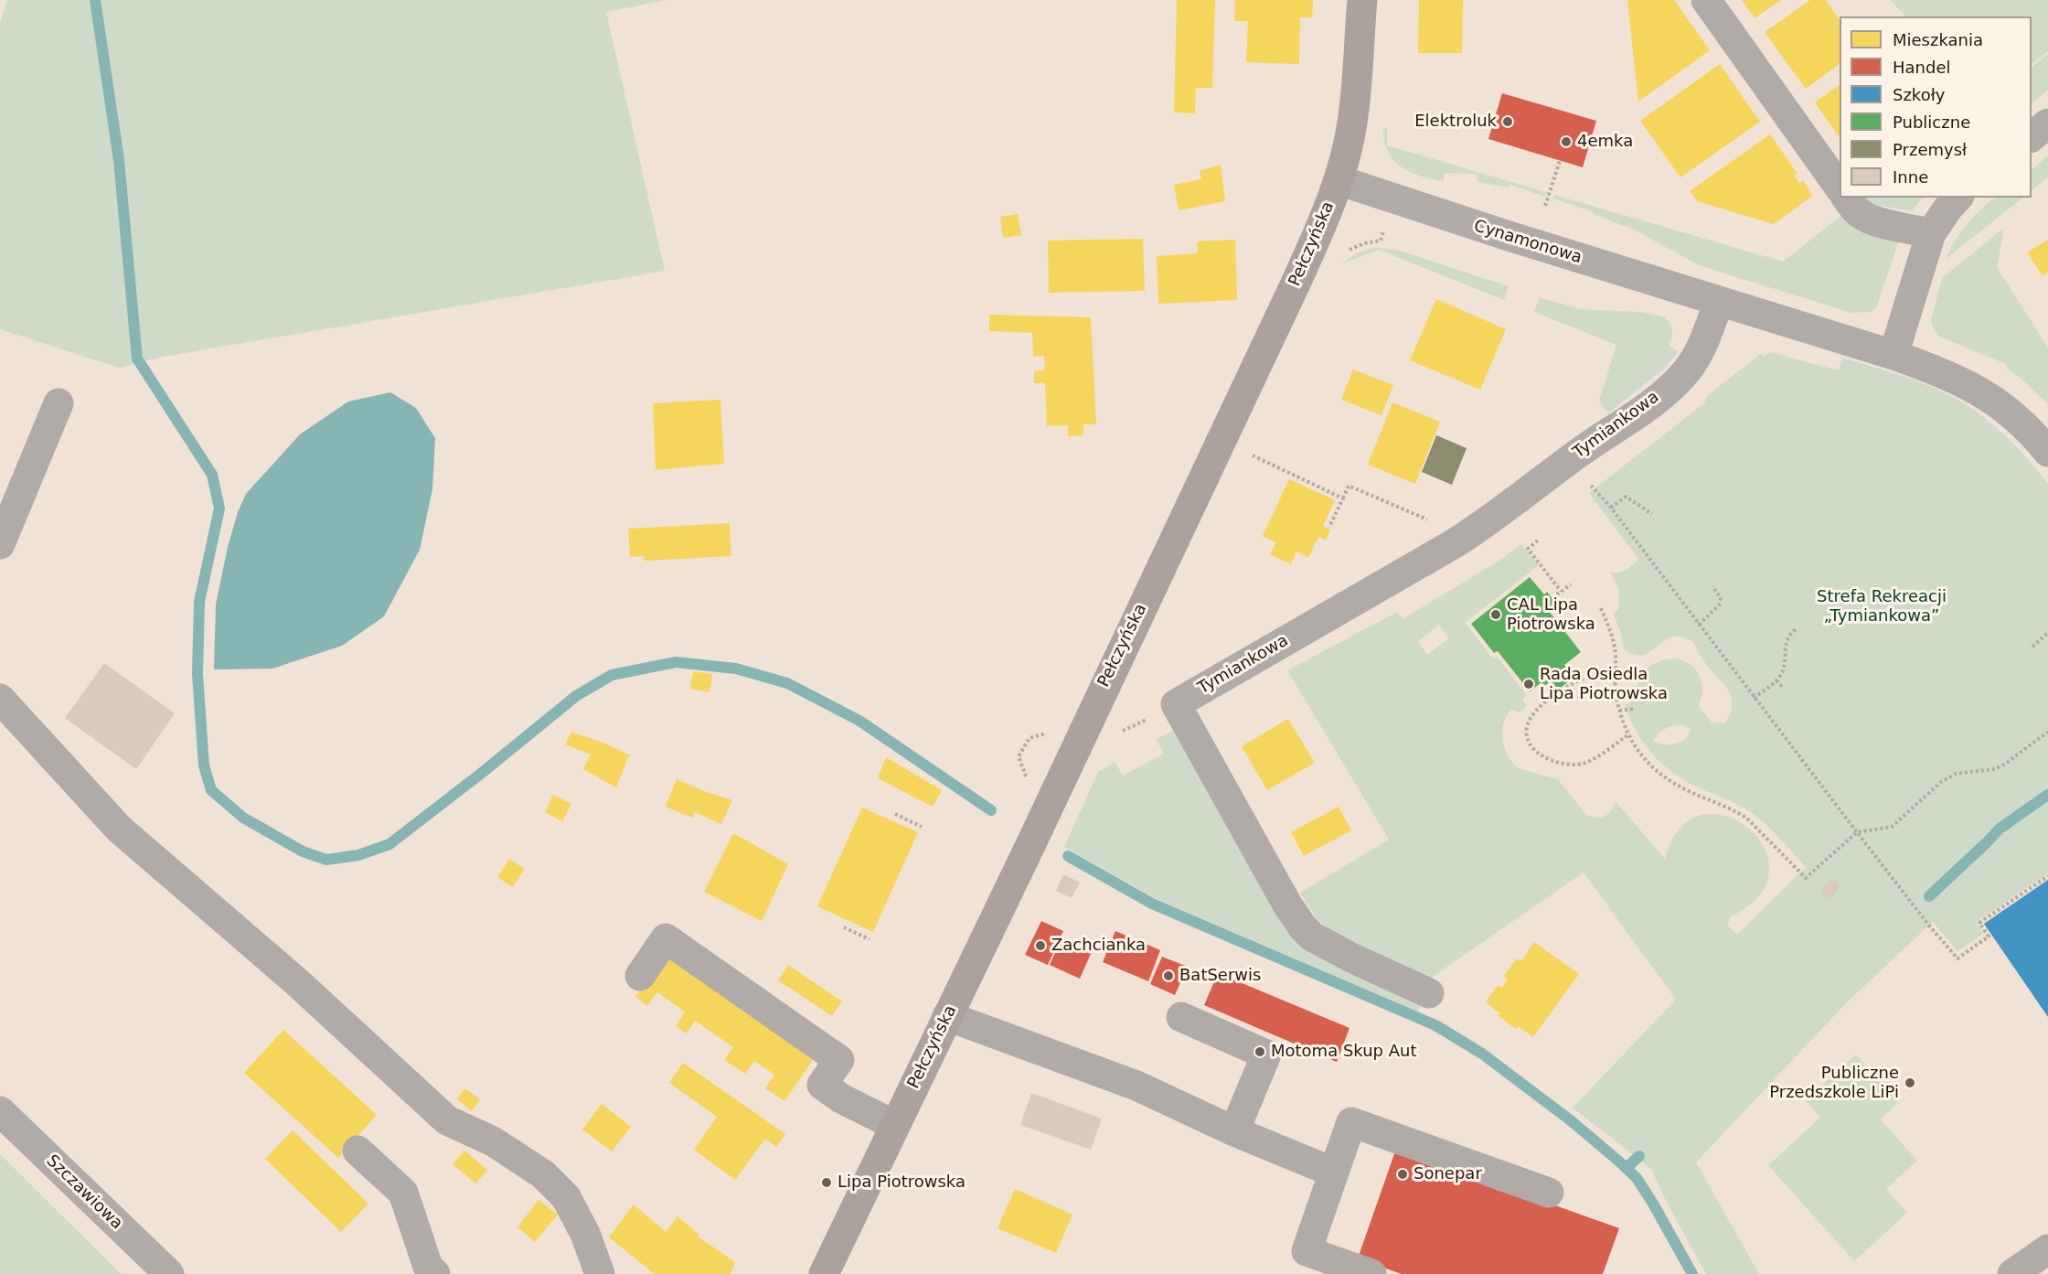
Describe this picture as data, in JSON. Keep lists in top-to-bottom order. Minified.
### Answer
{"streets":{"main road":["Pełczyńska"],"street":["Cynamonowa","Tymiankowa","Szczawiowa"]},"crossings":[["Cynamonowa","Pełczyńska"],["Cynamonowa","Tymiankowa"]],"parks":["Strefa Rekreacji „Tymiankowa”"],"places":["Elektroluk","4emka","CAL Lipa Piotrowska","Rada Osiedla Lipa Piotrowska","Zachcianka","BatSerwis","Motoma Skup Aut","Publiczne Przedszkole LiPi","Sonepar","Lipa Piotrowska"],"legend":["Mieszkania","Handel","Szkoły","Publiczne","Przemysł","Inne"]}
